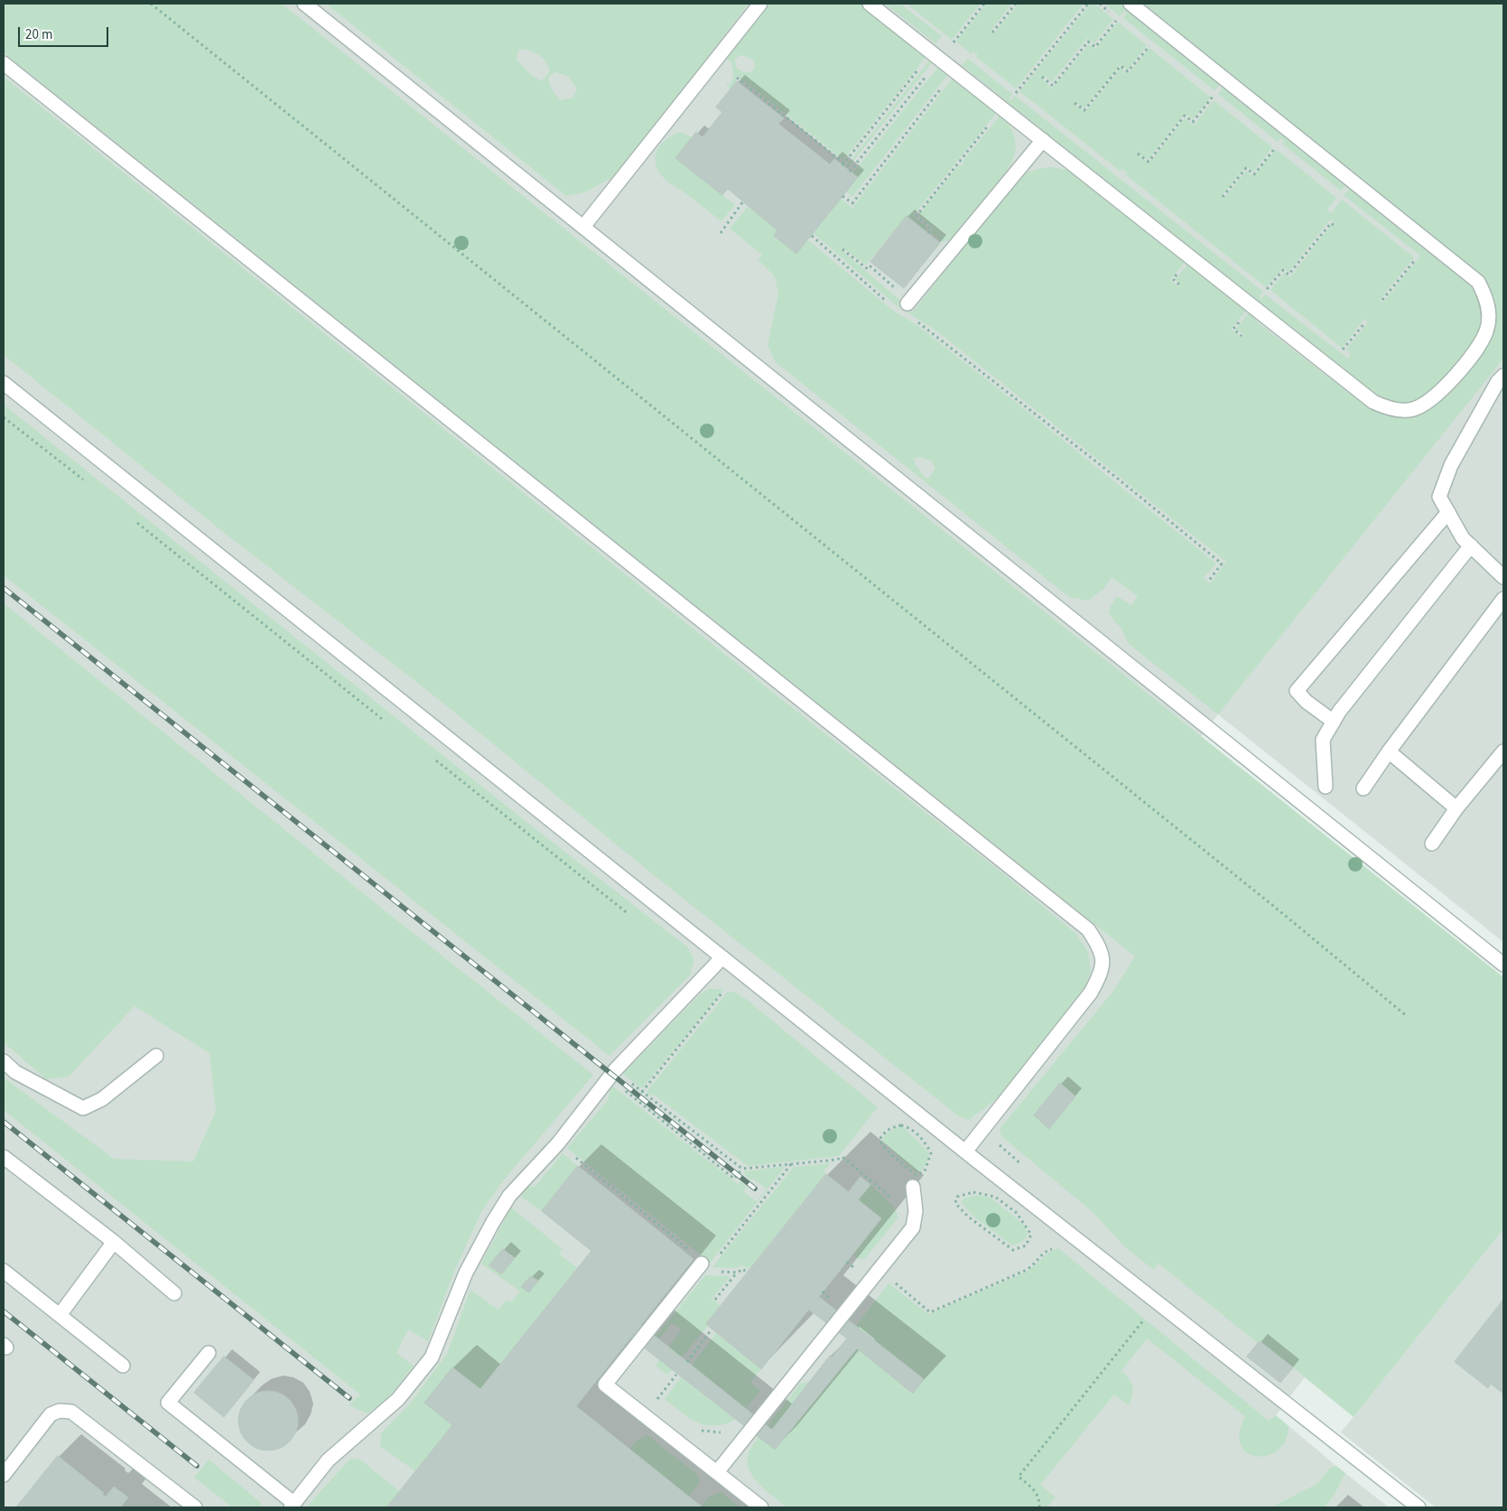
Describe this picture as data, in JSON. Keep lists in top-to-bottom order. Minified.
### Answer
{"scale_bar":"20 m"}
